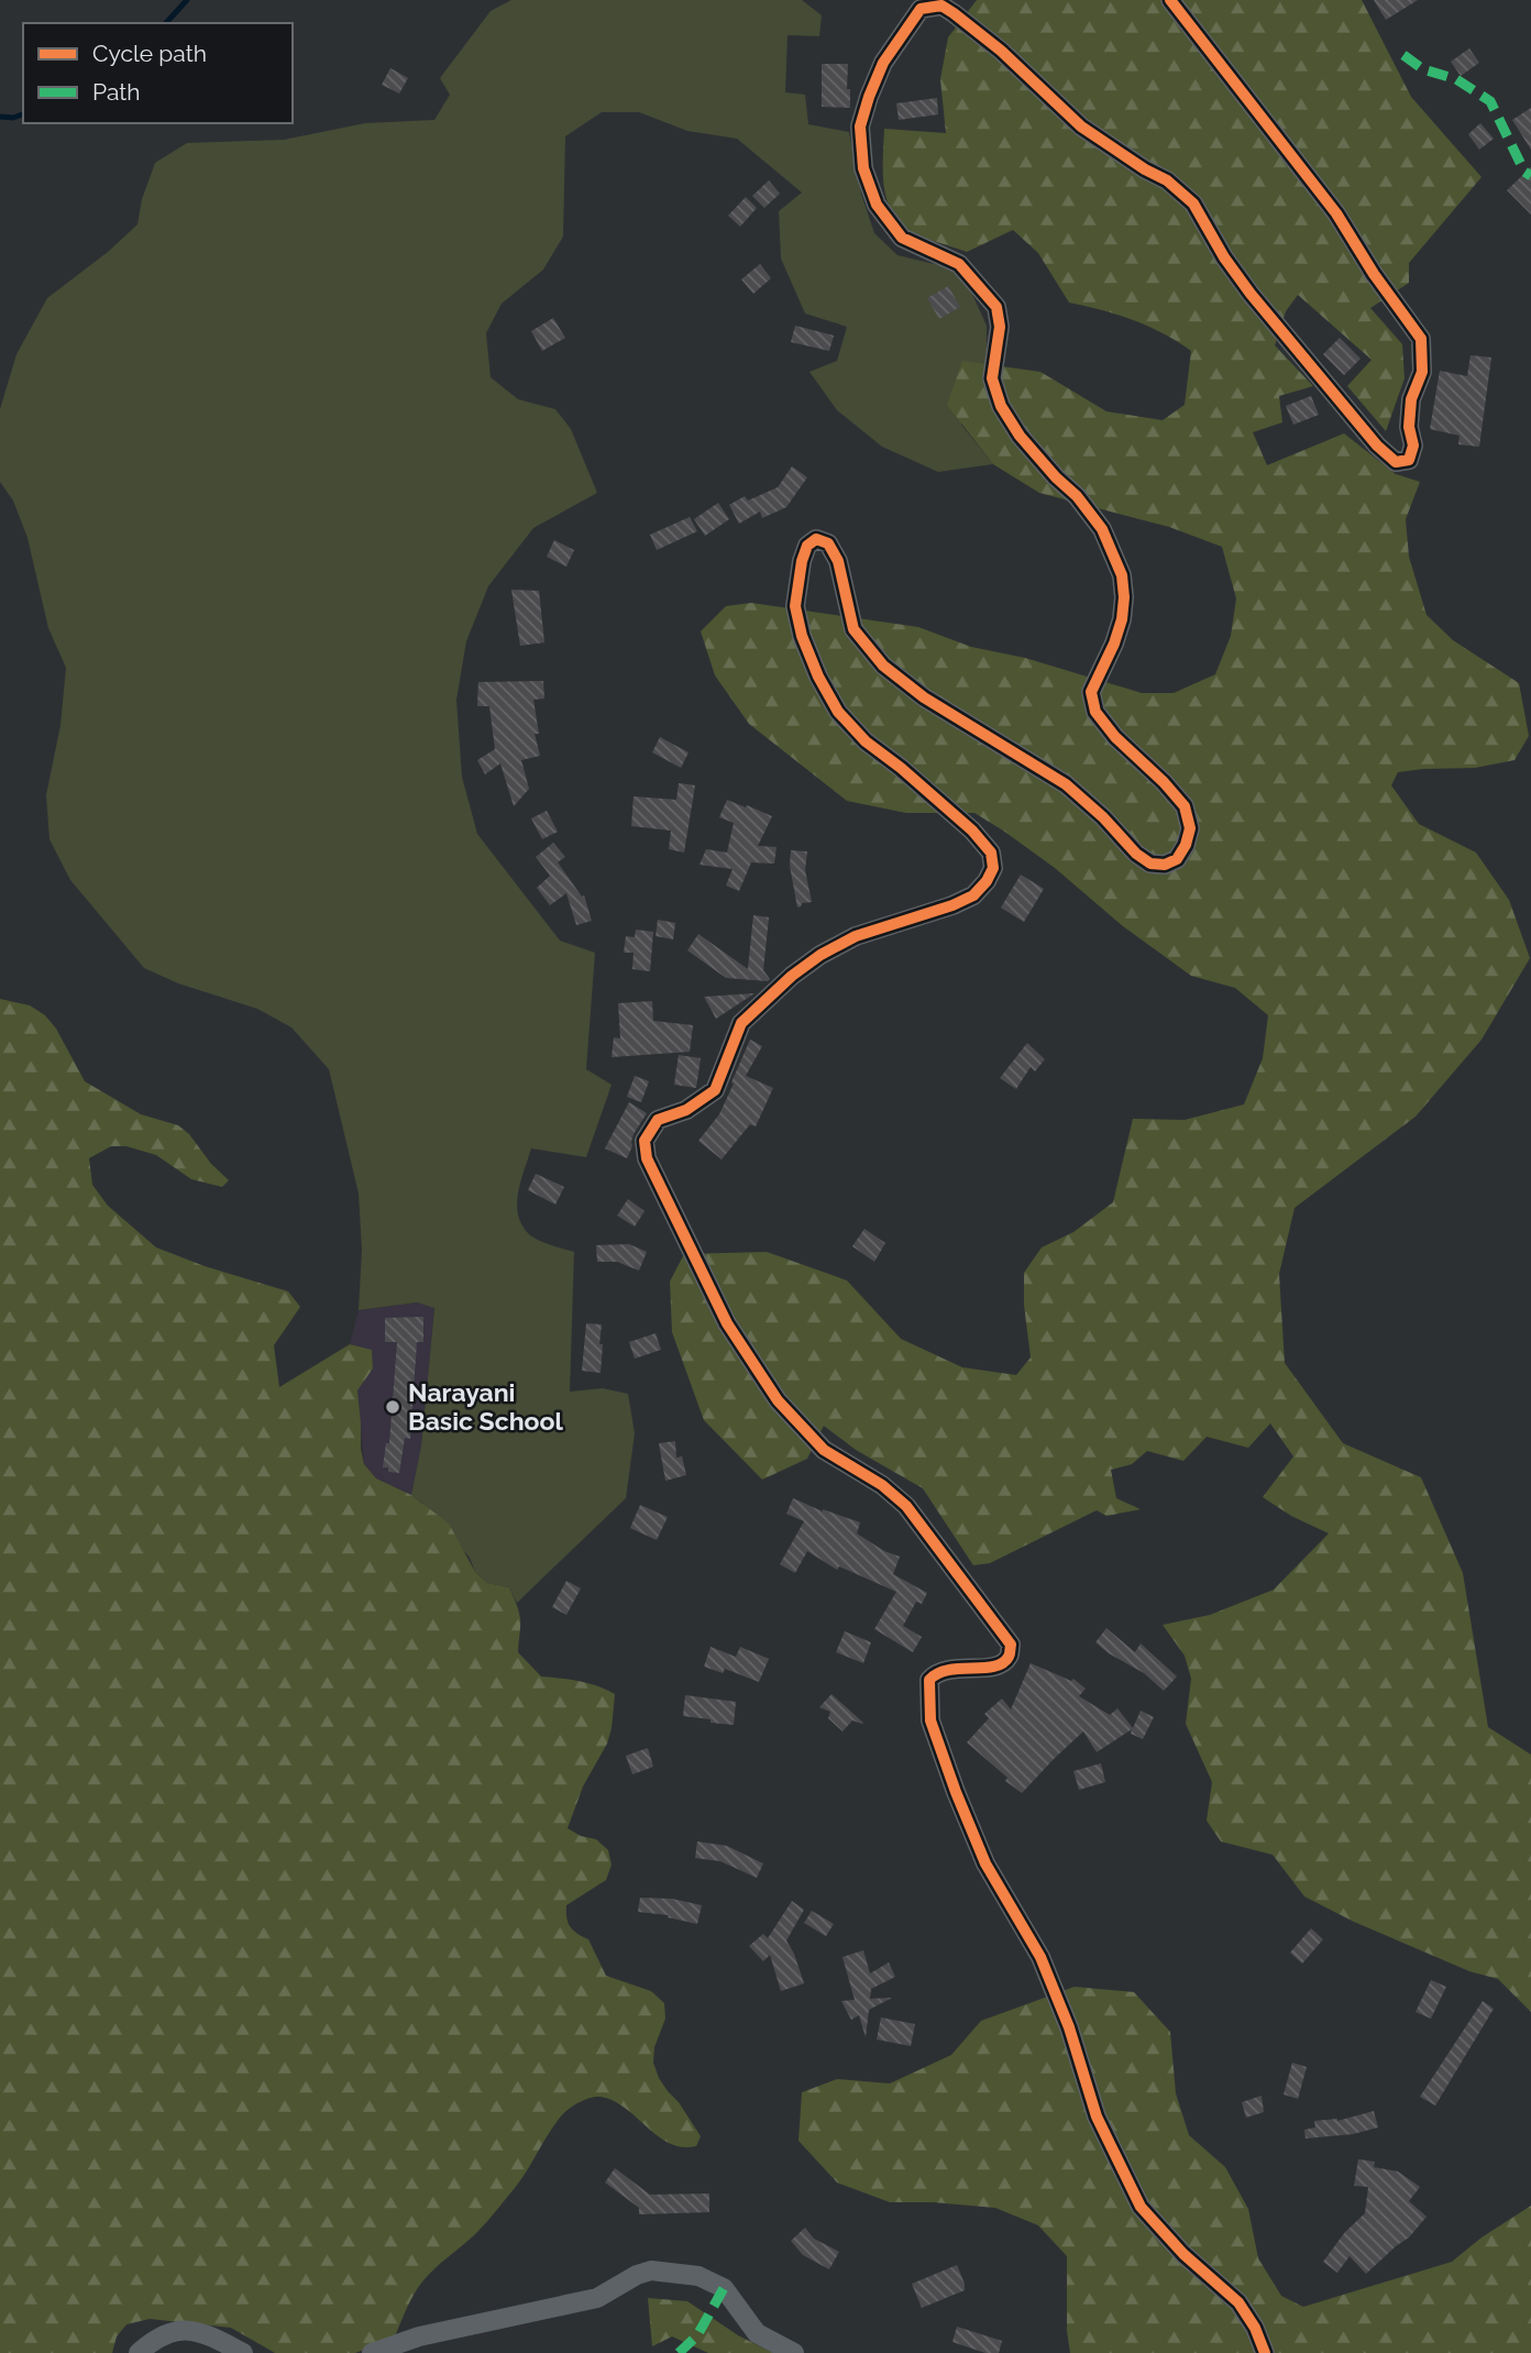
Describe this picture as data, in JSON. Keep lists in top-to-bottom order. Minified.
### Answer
{"places":["Narayani Basic School"],"legend":["Cycle path","Path"]}
